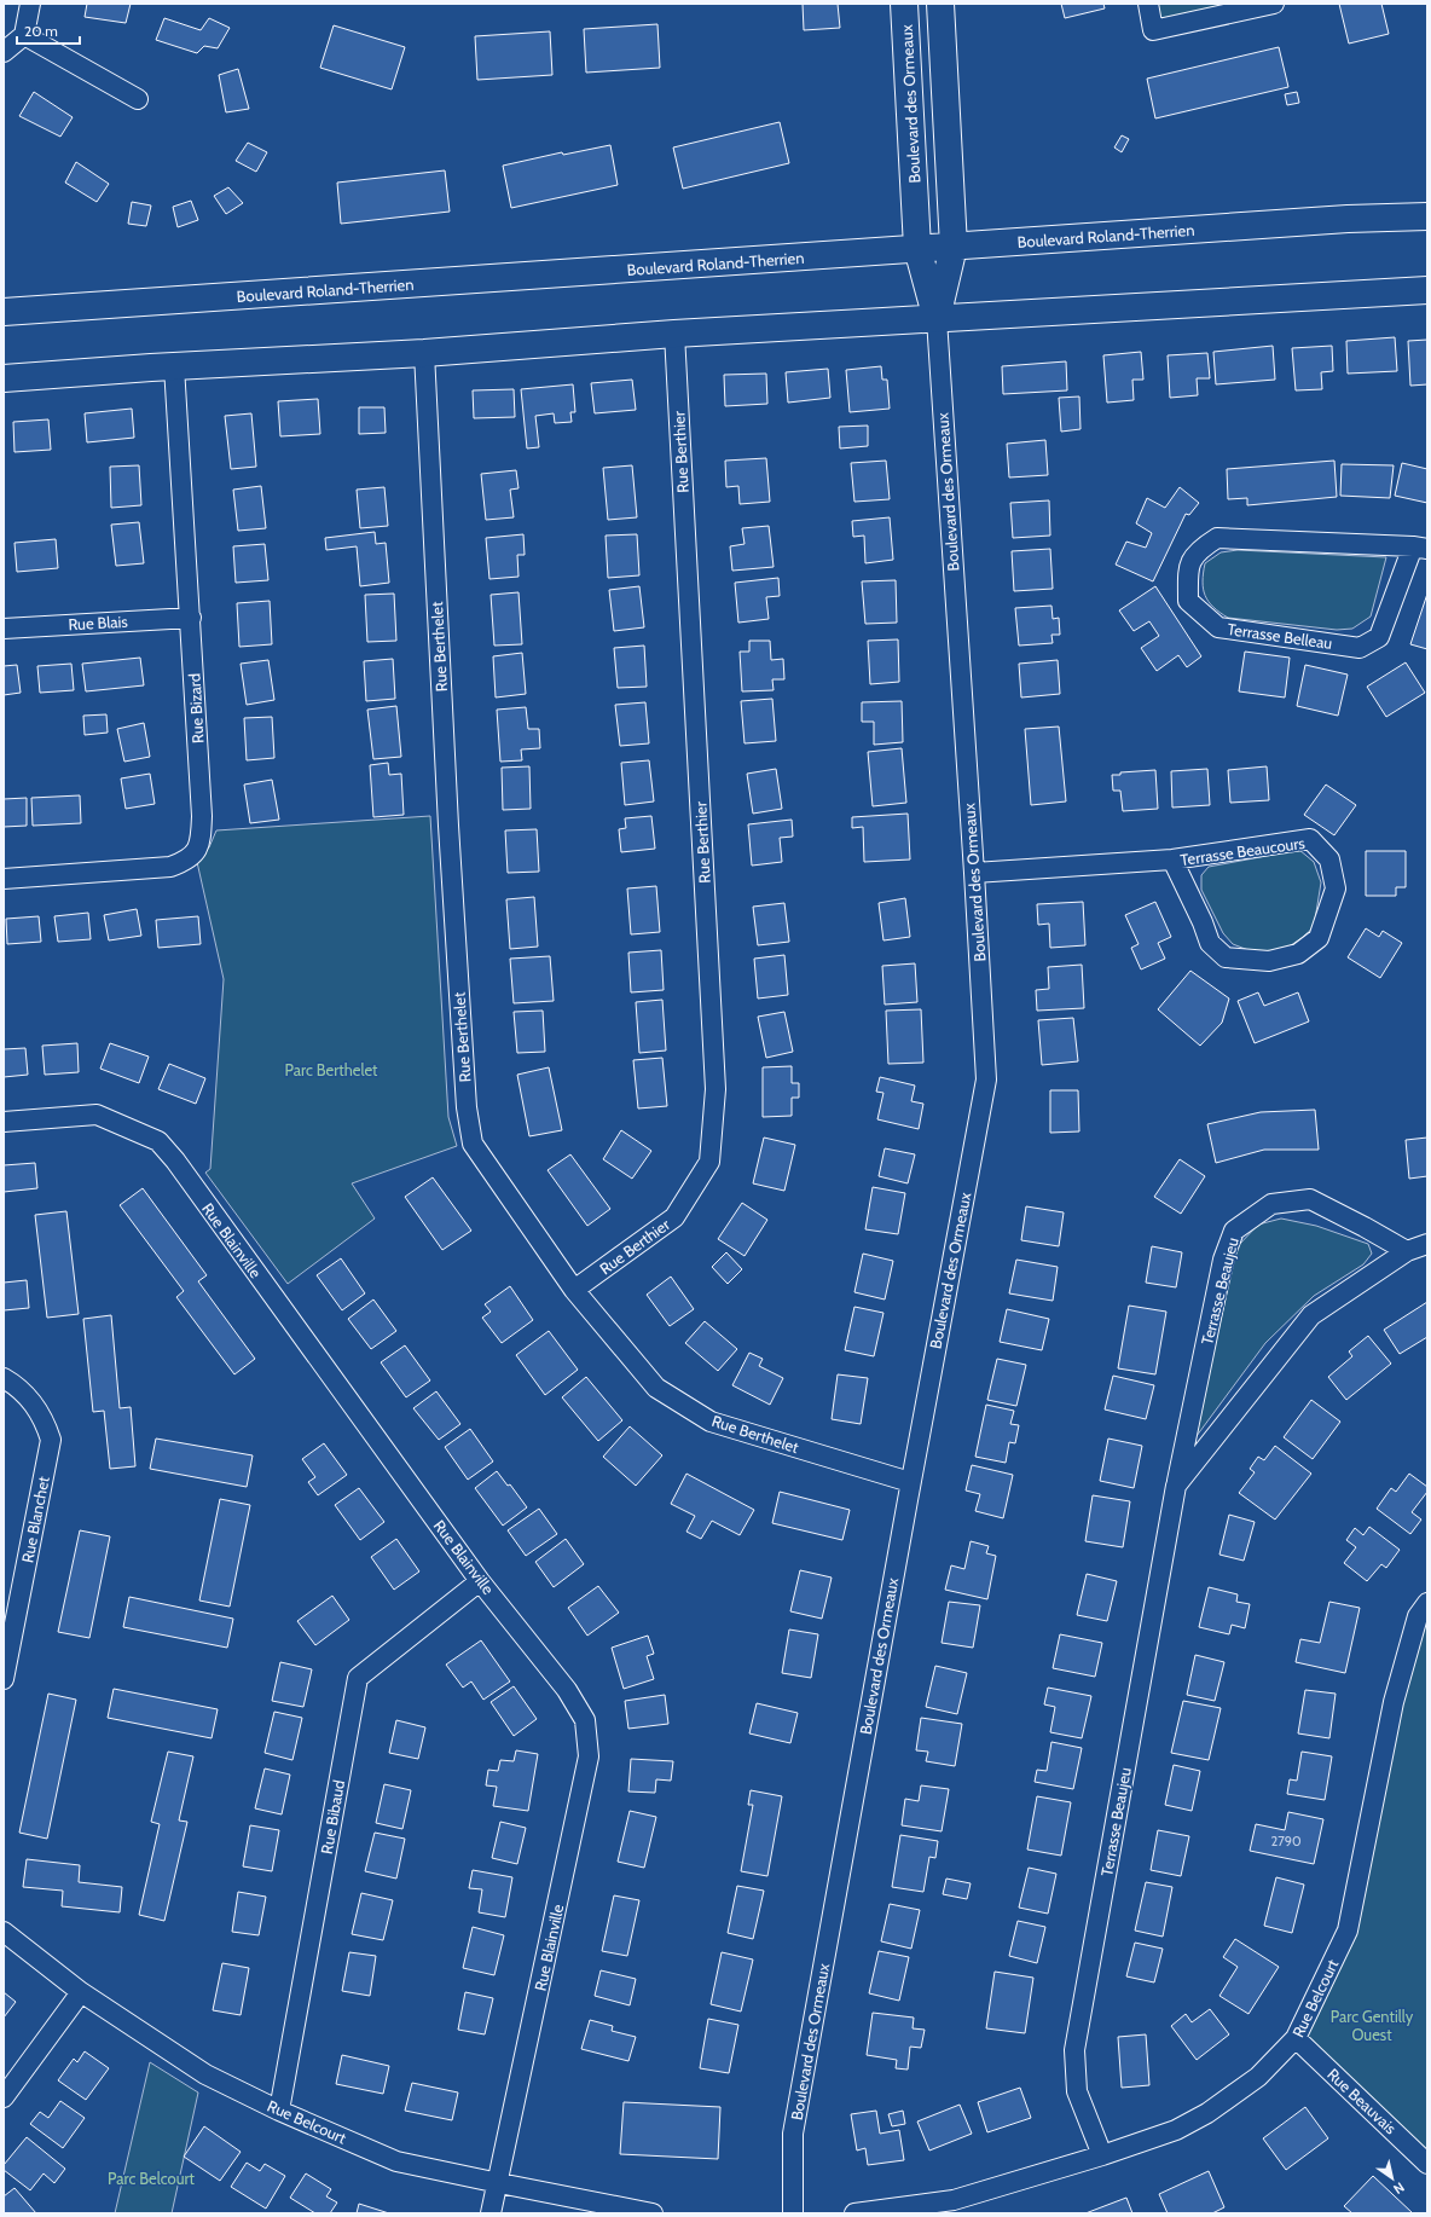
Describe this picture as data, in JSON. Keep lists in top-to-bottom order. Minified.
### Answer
{"streets":{"main road":["Boulevard des Ormeaux","Boulevard Roland-Therrien"],"street":["Rue Berthier","Rue Blais","Terrasse Belleau","Rue Berthelet","Rue Bizard","Terrasse Beaucours","Rue Blainville","Terrasse Beaujeu","Rue Blanchet","Rue Bibaud","Rue Belcourt","Rue Beauvais"]},"crossings":[["Boulevard des Ormeaux","Boulevard Roland-Therrien"],["Boulevard des Ormeaux","Rue Berthelet"],["Boulevard des Ormeaux","Terrasse Beaucours"],["Rue Berthier","Rue Berthelet"],["Rue Blais","Rue Bizard"],["Rue Blainville","Rue Bibaud"],["Rue Blainville","Rue Belcourt"],["Terrasse Beaujeu","Rue Belcourt"],["Rue Bibaud","Rue Belcourt"],["Rue Belcourt","Rue Beauvais"]],"parks":["Parc Berthelet","Parc Gentilly Ouest","Parc Belcourt"],"house_numbers":["2790"],"scale_bar":"20 m","north":"bottom right"}
